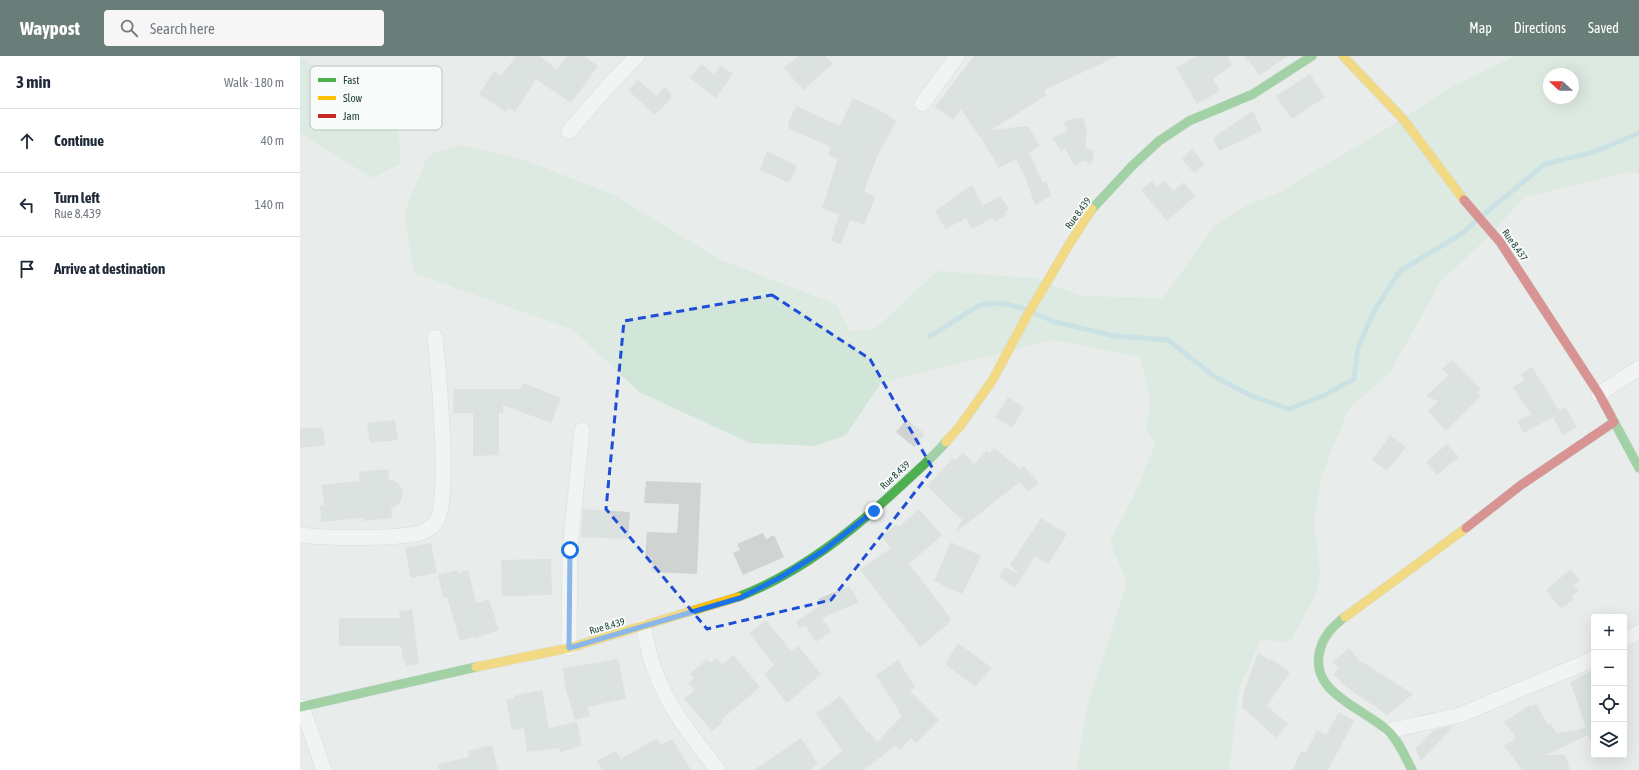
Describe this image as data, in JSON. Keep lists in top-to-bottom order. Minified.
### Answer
{"streets":{"street":["Rue 8.439","Rue 8.437"]},"legend":["Fast","Slow","Jam"],"north":"left","page":{"header":"Waypost","search":"Search here","nav":["Map","Directions","Saved"],"heading":["3 min","Walk · 180 m"],"list":[["Continue","40 m"],["Turn left","Rue 8.439","140 m"],"Arrive at destination"],"map_buttons":["+","−"]}}
